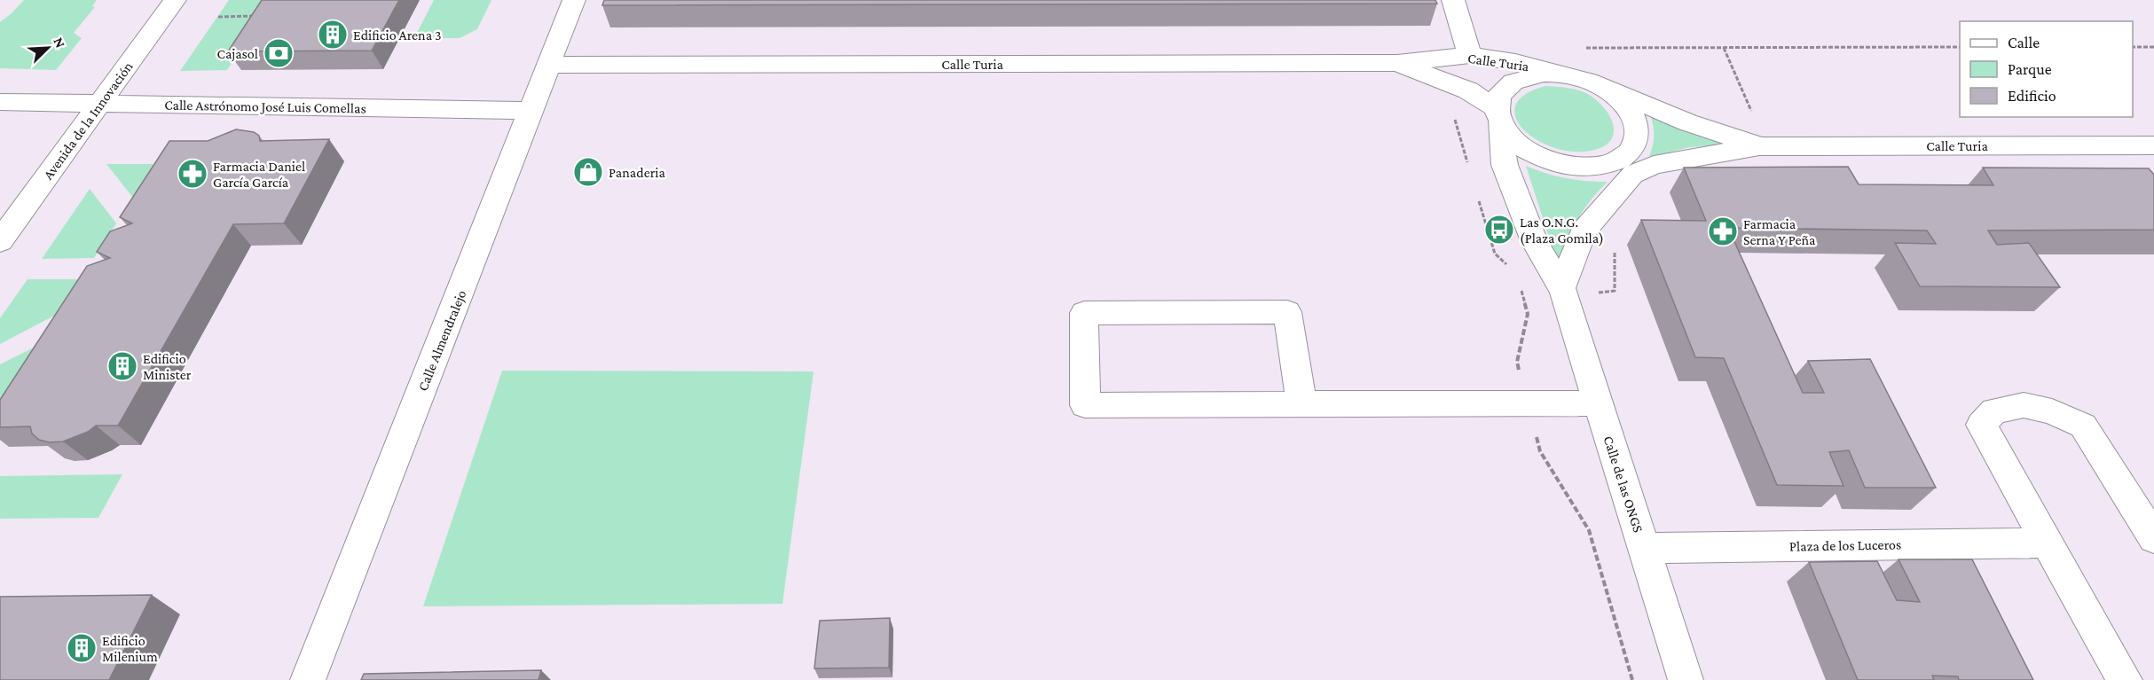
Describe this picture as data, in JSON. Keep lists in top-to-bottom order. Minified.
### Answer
{"streets":{"street":["Calle Turia","Calle Astrónomo José Luis Comellas","Avenida de la Innovación","Calle Almendralejo","Calle de las ONGS","Plaza de los Luceros"]},"crossings":[["Calle Turia","Calle Almendralejo"],["Calle Turia","Calle de las ONGS"],["Calle Astrónomo José Luis Comellas","Avenida de la Innovación"],["Calle Astrónomo José Luis Comellas","Calle Almendralejo"],["Calle de las ONGS","Plaza de los Luceros"]],"places":{"building":["Edificio Arena 3","Edificio Minister","Edificio Milenium"],"bank":["Cajasol"],"shop":["Panaderia"],"pharmacy":["Farmacia Daniel García García","Farmacia Serna Y Peña"],"bus stop":["Las O.N.G. (Plaza Gomila)"]},"legend":["Calle","Parque","Edificio"],"north":"top right"}
